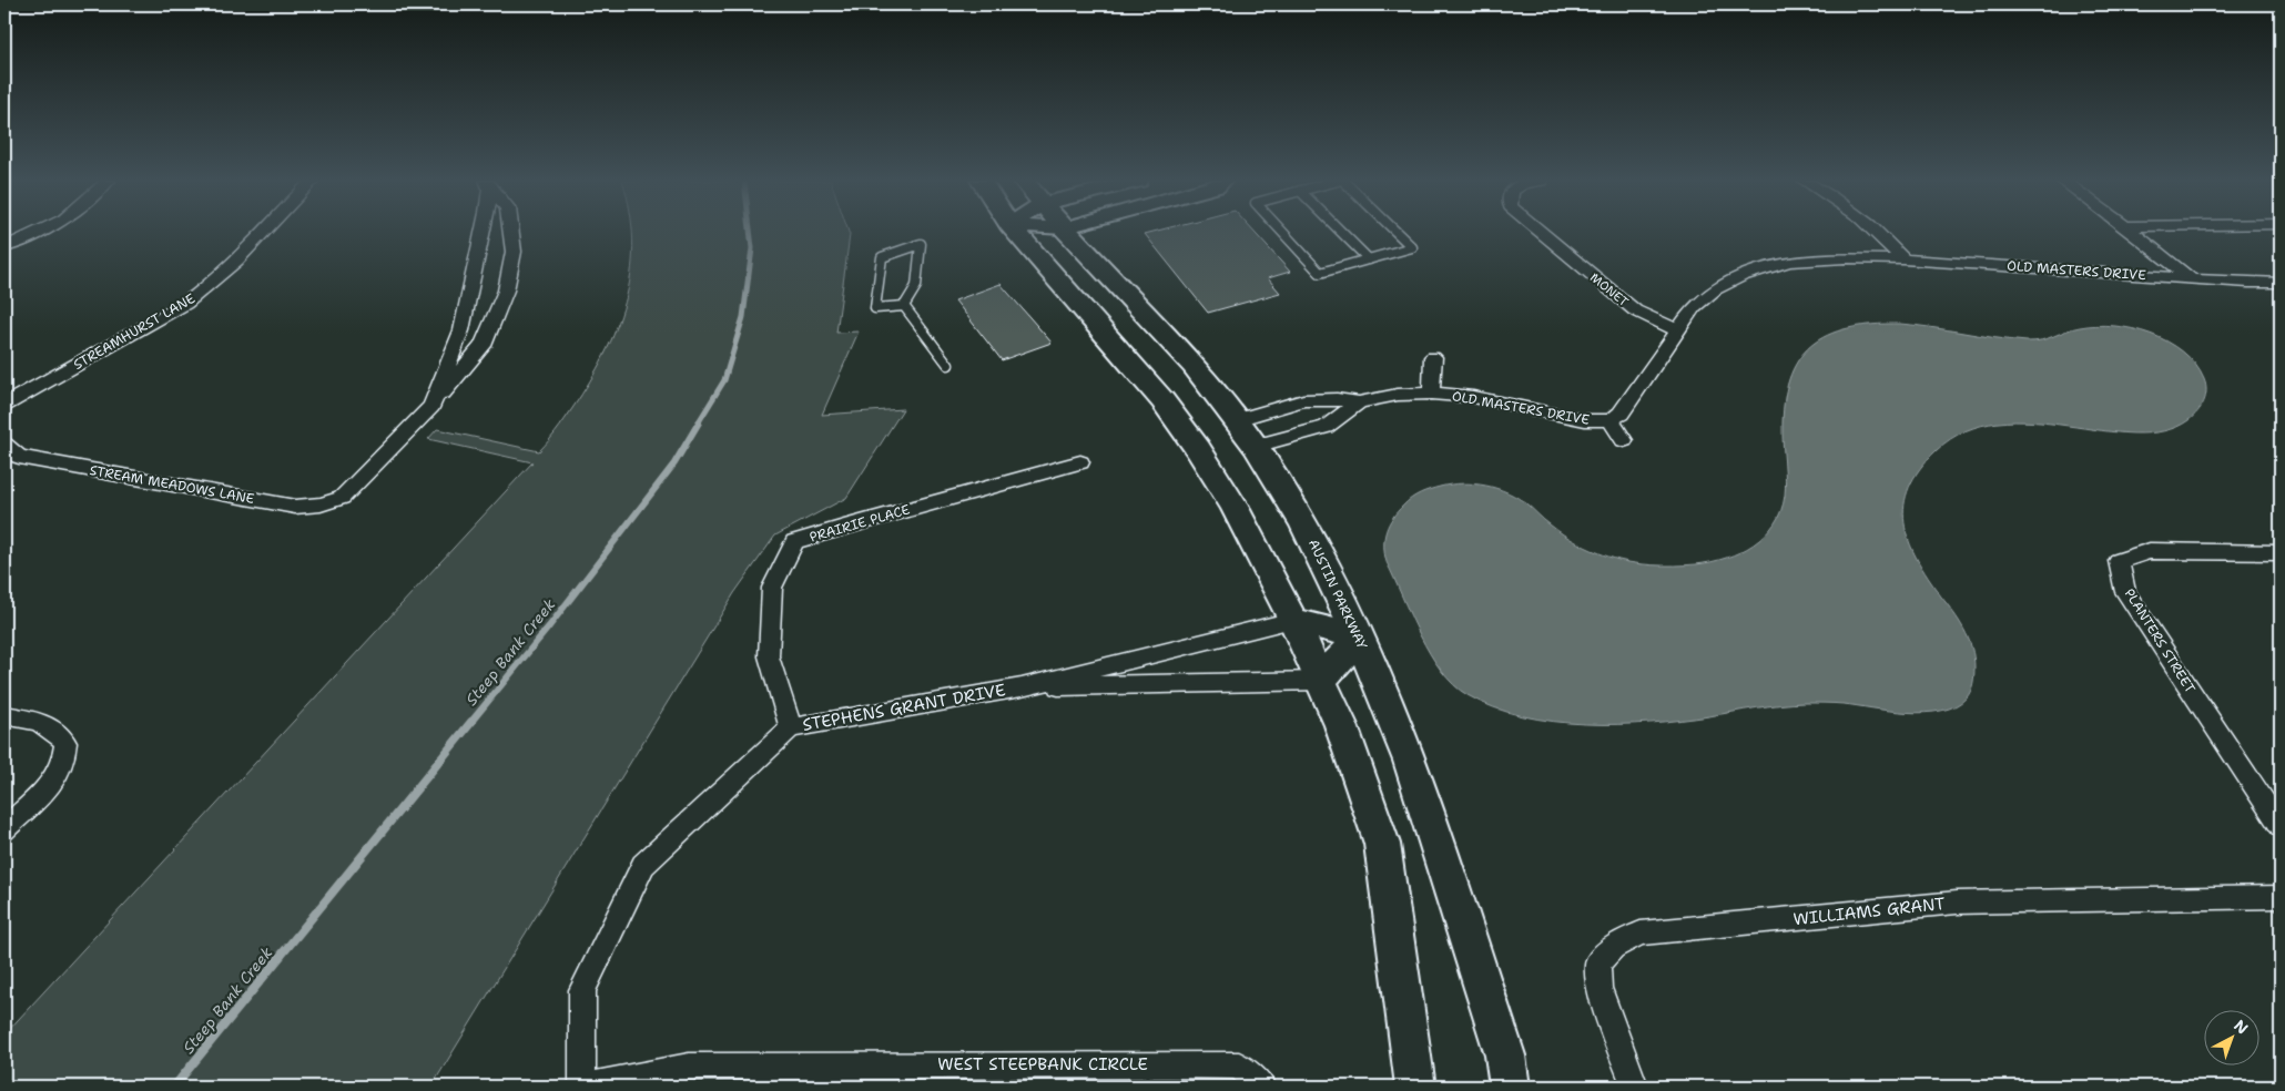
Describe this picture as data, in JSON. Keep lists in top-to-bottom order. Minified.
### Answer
{"streets":{"main road":["AUSTIN PARKWAY"],"street":["OLD MASTERS DRIVE","MONET","STREAMHURST LANE","STREAM MEADOWS LANE","PRAIRIE PLACE","PLANTERS STREET","STEPHENS GRANT DRIVE","WILLIAMS GRANT","WEST STEEPBANK CIRCLE"]},"crossings":[["OLD MASTERS DRIVE","MONET"],["OLD MASTERS DRIVE","AUSTIN PARKWAY"],["PRAIRIE PLACE","STEPHENS GRANT DRIVE"],["STEPHENS GRANT DRIVE","WEST STEEPBANK CIRCLE"]],"water":["Steep Bank Creek"],"north":"top right"}
